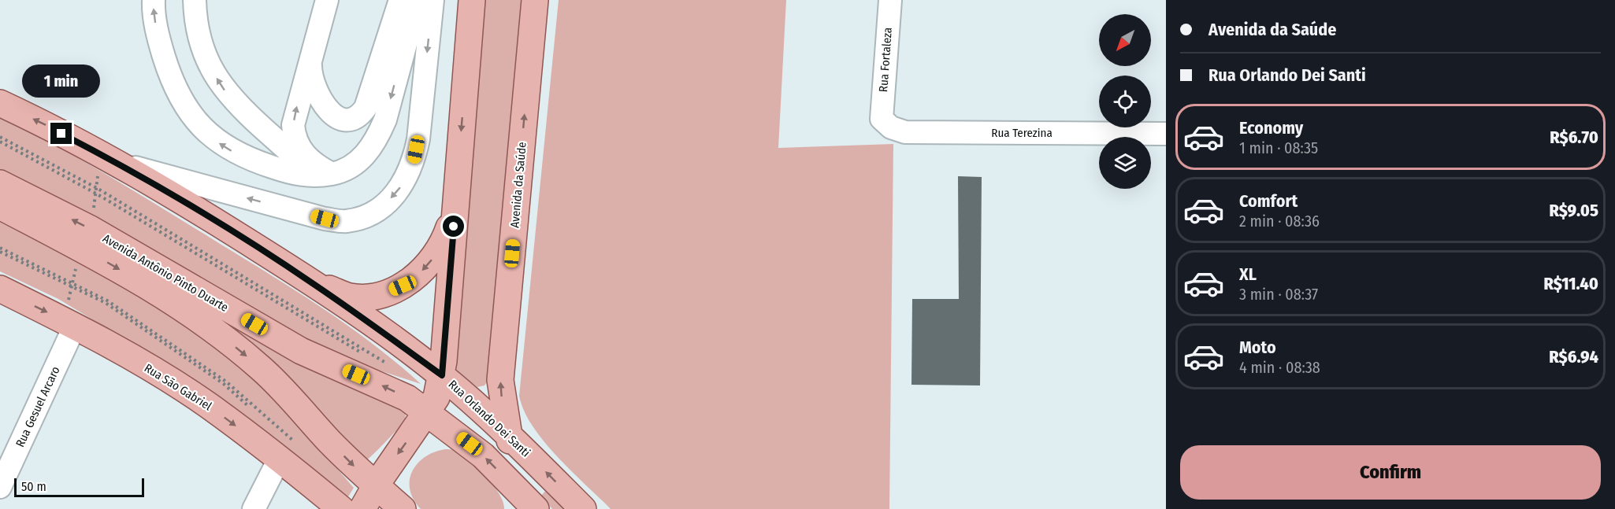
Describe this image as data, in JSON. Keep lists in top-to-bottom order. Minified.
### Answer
{"streets":{"main road":["Avenida da Saúde","Avenida Antônio Pinto Duarte","Rua São Gabriel","Rua Orlando Dei Santi"],"street":["Rua Fortaleza","Rua Terezina","Rua Gesuel Arcaro"]},"crossings":[["Rua Fortaleza","Rua Terezina"],["Avenida da Saúde","Avenida Antônio Pinto Duarte"],["Avenida da Saúde","Rua Orlando Dei Santi"],["Rua São Gabriel","Rua Gesuel Arcaro"]],"one_way":["Rua São Gabriel"],"scale_bar":"50 m","north":"bottom left","page":{"banner":["Avenida da Saúde","Rua Orlando Dei Santi"],"bubble":"1 min","list":[{"name":"Economy","note":"1 min · 08:35","value":"R$6.70"},{"name":"Comfort","note":"2 min · 08:36","value":"R$9.05"},{"name":"XL","note":"3 min · 08:37","value":"R$11.40"},{"name":"Moto","note":"4 min · 08:38","value":"R$6.94"}],"buttons":"Confirm","scale":"50 m"}}
